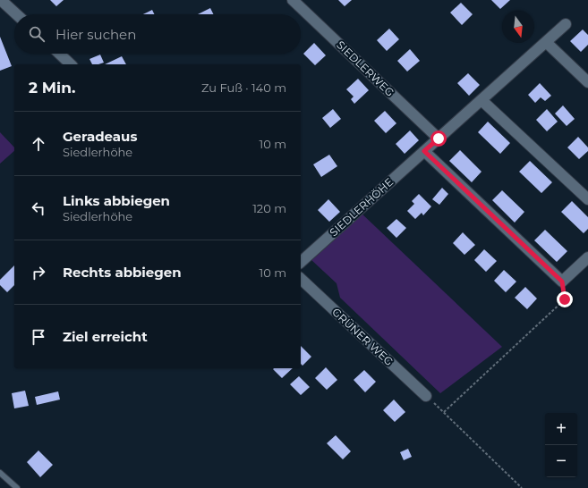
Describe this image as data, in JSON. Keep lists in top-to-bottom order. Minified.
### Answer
{"streets":{"street":["SIEDLERWEG","SIEDLERHÖHE","GRÜNER WEG"]},"crossings":[["SIEDLERWEG","SIEDLERHÖHE"]],"north":"bottom","page":{"search":"Hier suchen","heading":["2 Min.","Zu Fuß · 140 m"],"list":[["Geradeaus","Siedlerhöhe","10 m"],["Links abbiegen","Siedlerhöhe","120 m"],["Rechts abbiegen","10 m"],"Ziel erreicht"],"map_buttons":["+","−"]}}
